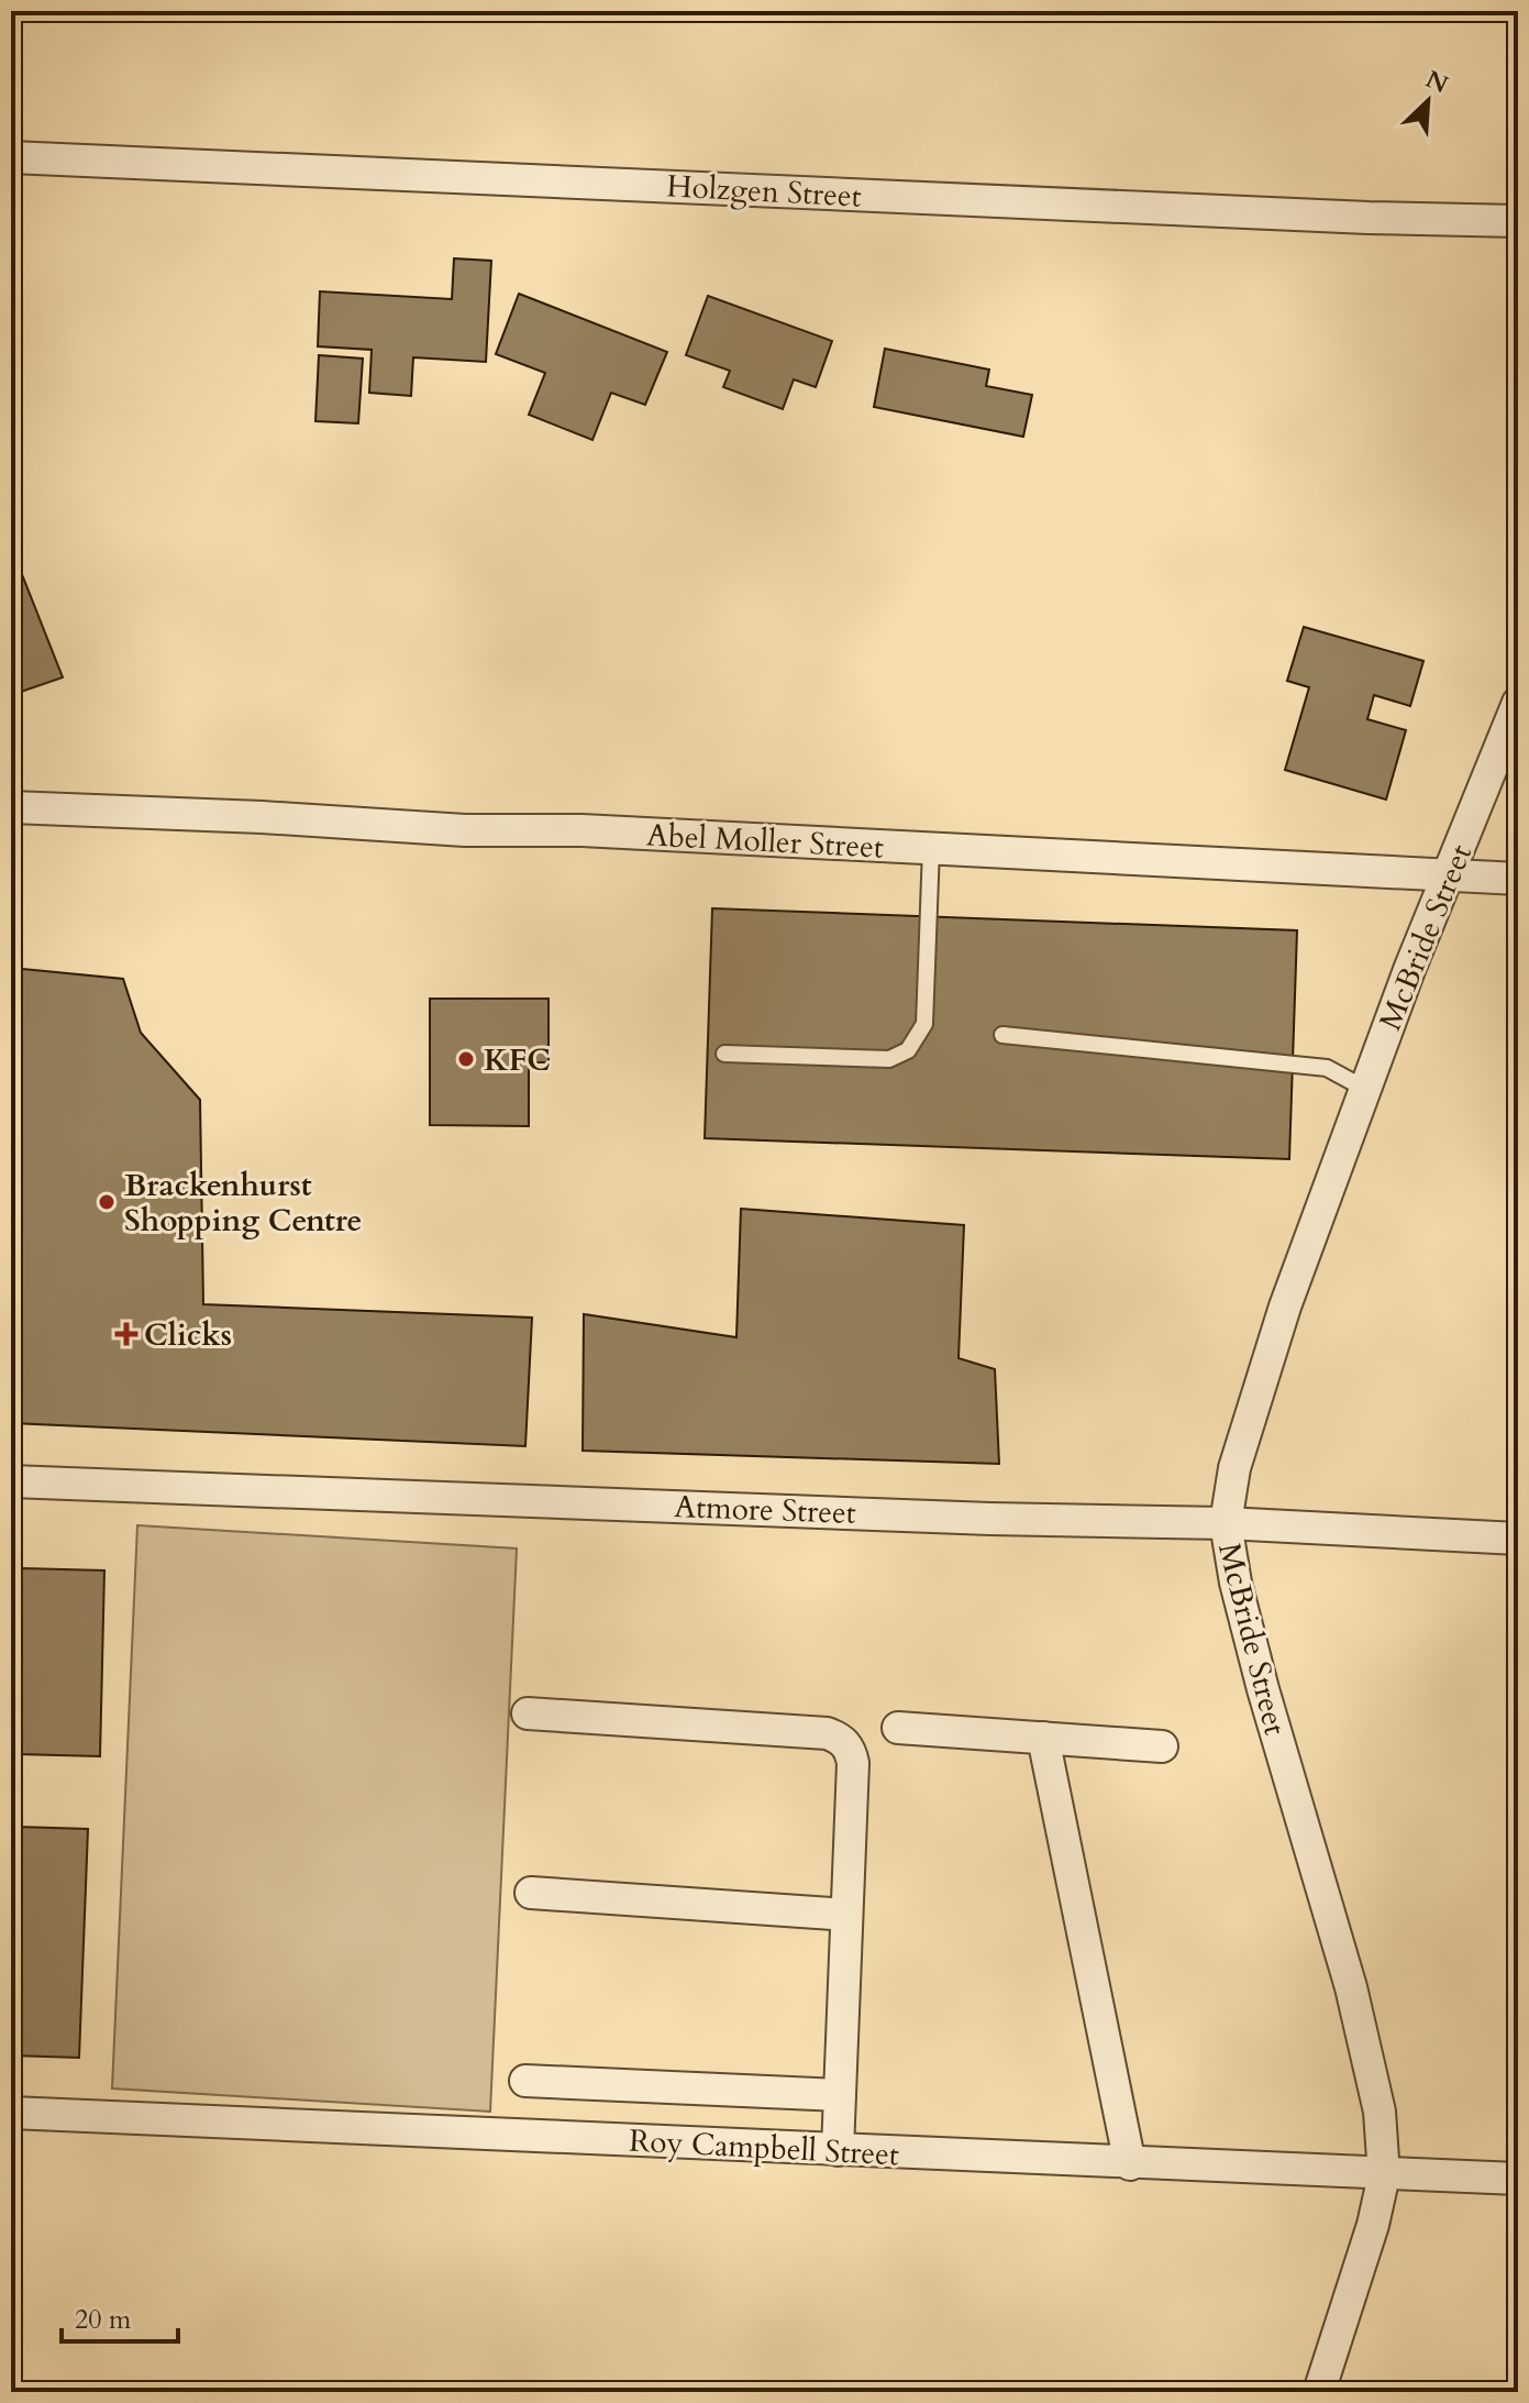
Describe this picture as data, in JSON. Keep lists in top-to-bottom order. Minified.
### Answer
{"streets":{"street":["Holzgen Street","Abel Moller Street","McBride Street","Atmore Street","Roy Campbell Street"]},"crossings":[["Abel Moller Street","McBride Street"],["McBride Street","Atmore Street"],["McBride Street","Roy Campbell Street"]],"places":{"other":["KFC","Brackenhurst Shopping Centre"],"health":["Clicks"]},"scale_bar":"20 m","north":"top right"}
